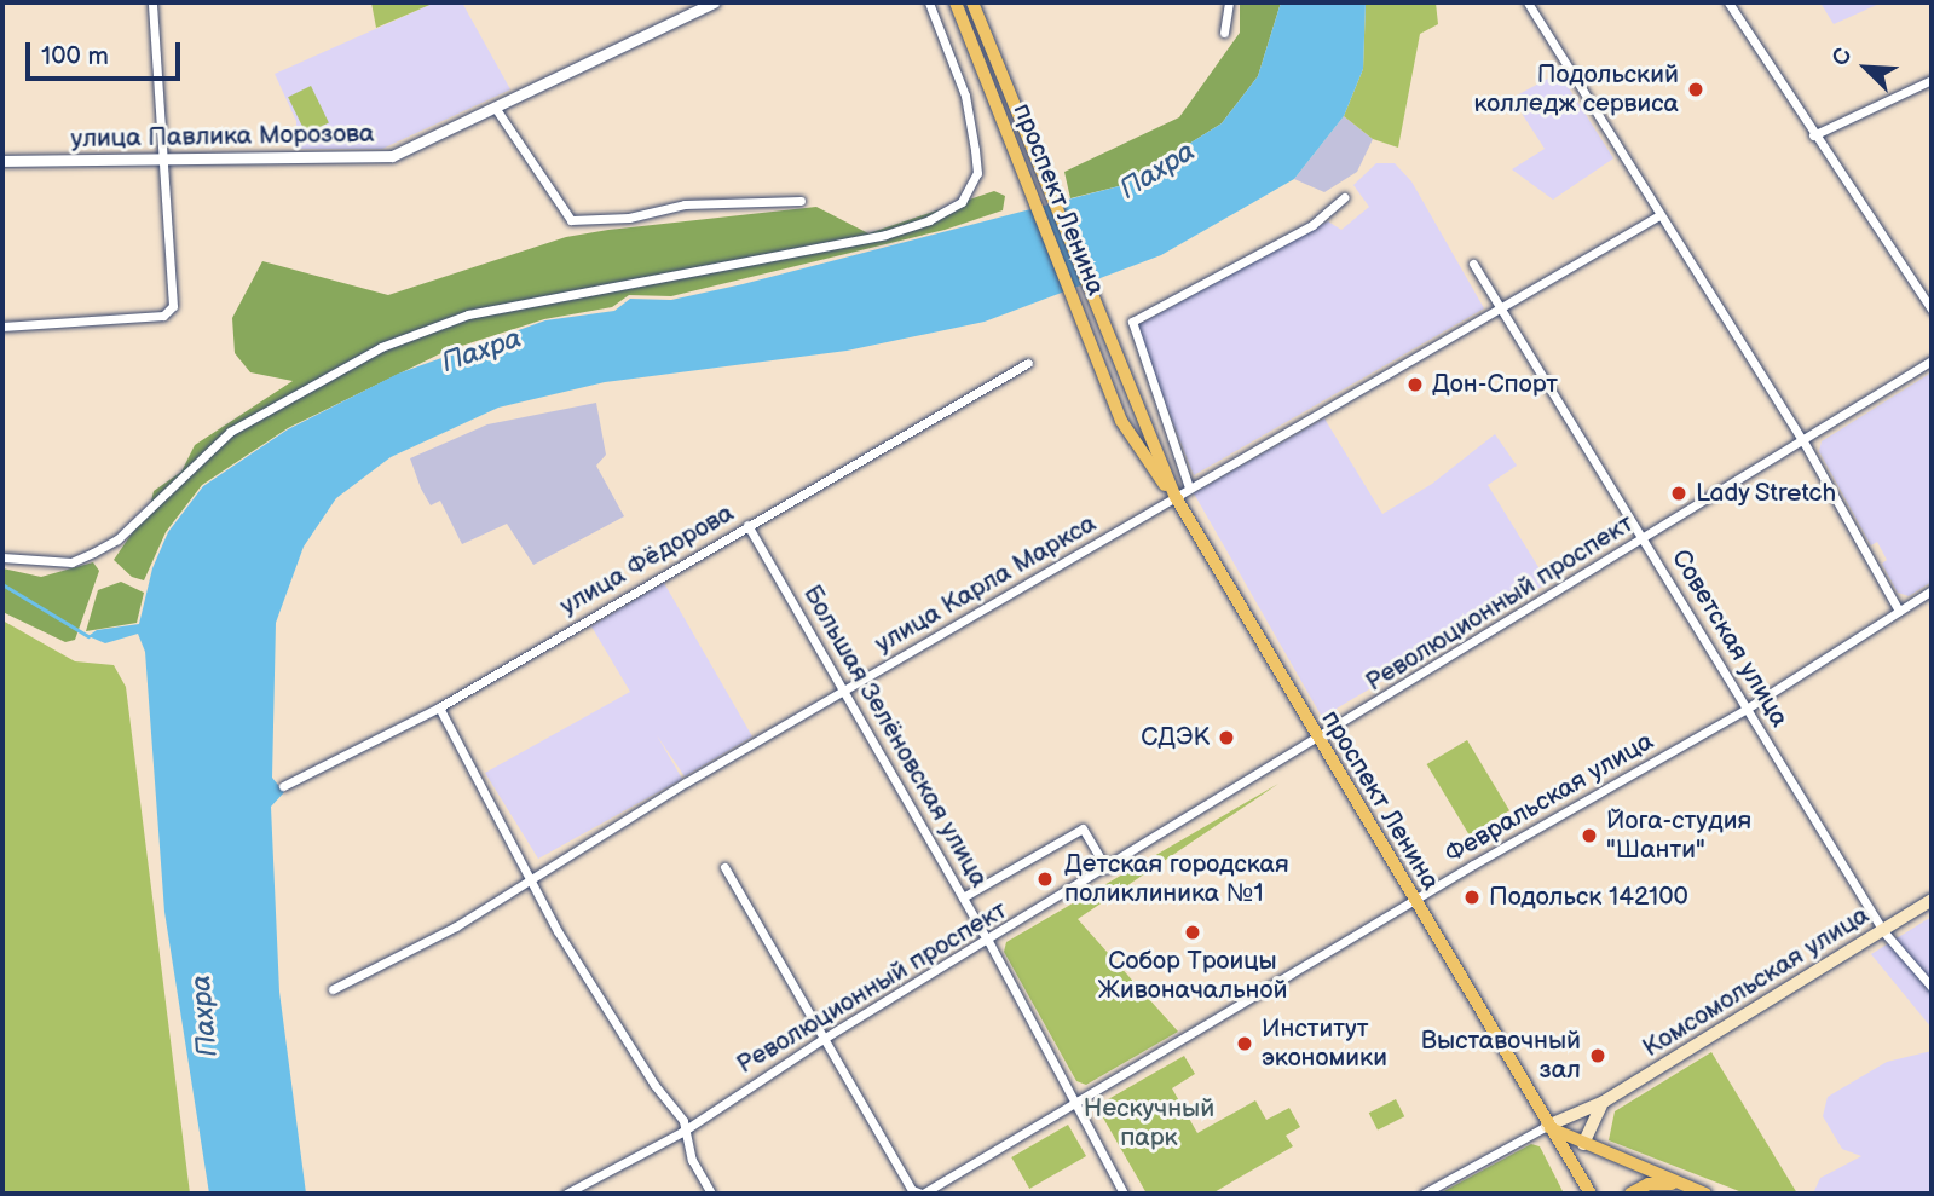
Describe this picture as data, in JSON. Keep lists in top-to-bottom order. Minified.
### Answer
{"streets":{"main road":["проспект Ленина","Комсомольская улица"],"street":["улица Павлика Морозова","улица Фёдорова","улица Карла Маркса","Революционный проспект","Советская улица","Большая Зелёновская улица","Февральская улица"]},"crossings":[["проспект Ленина","улица Карла Маркса"],["проспект Ленина","Революционный проспект"],["проспект Ленина","Февральская улица"],["проспект Ленина","Комсомольская улица"],["улица Фёдорова","Большая Зелёновская улица"],["улица Карла Маркса","Советская улица"],["улица Карла Маркса","Большая Зелёновская улица"],["Революционный проспект","Советская улица"],["Революционный проспект","Большая Зелёновская улица"],["Советская улица","Февральская улица"],["Советская улица","Комсомольская улица"],["Большая Зелёновская улица","Февральская улица"]],"water":["Пахра"],"parks":["Нескучный парк"],"places":["Подольский колледж сервиса","Дон-Спорт","Lady Stretch","СДЭК","Йога-студия \"Шанти\"","Детская городская поликлиника №1","Подольск 142100","Собор Троицы Живоначальной","Институт экономики","Выставочный зал"],"scale_bar":"100 m","north":"top left"}
